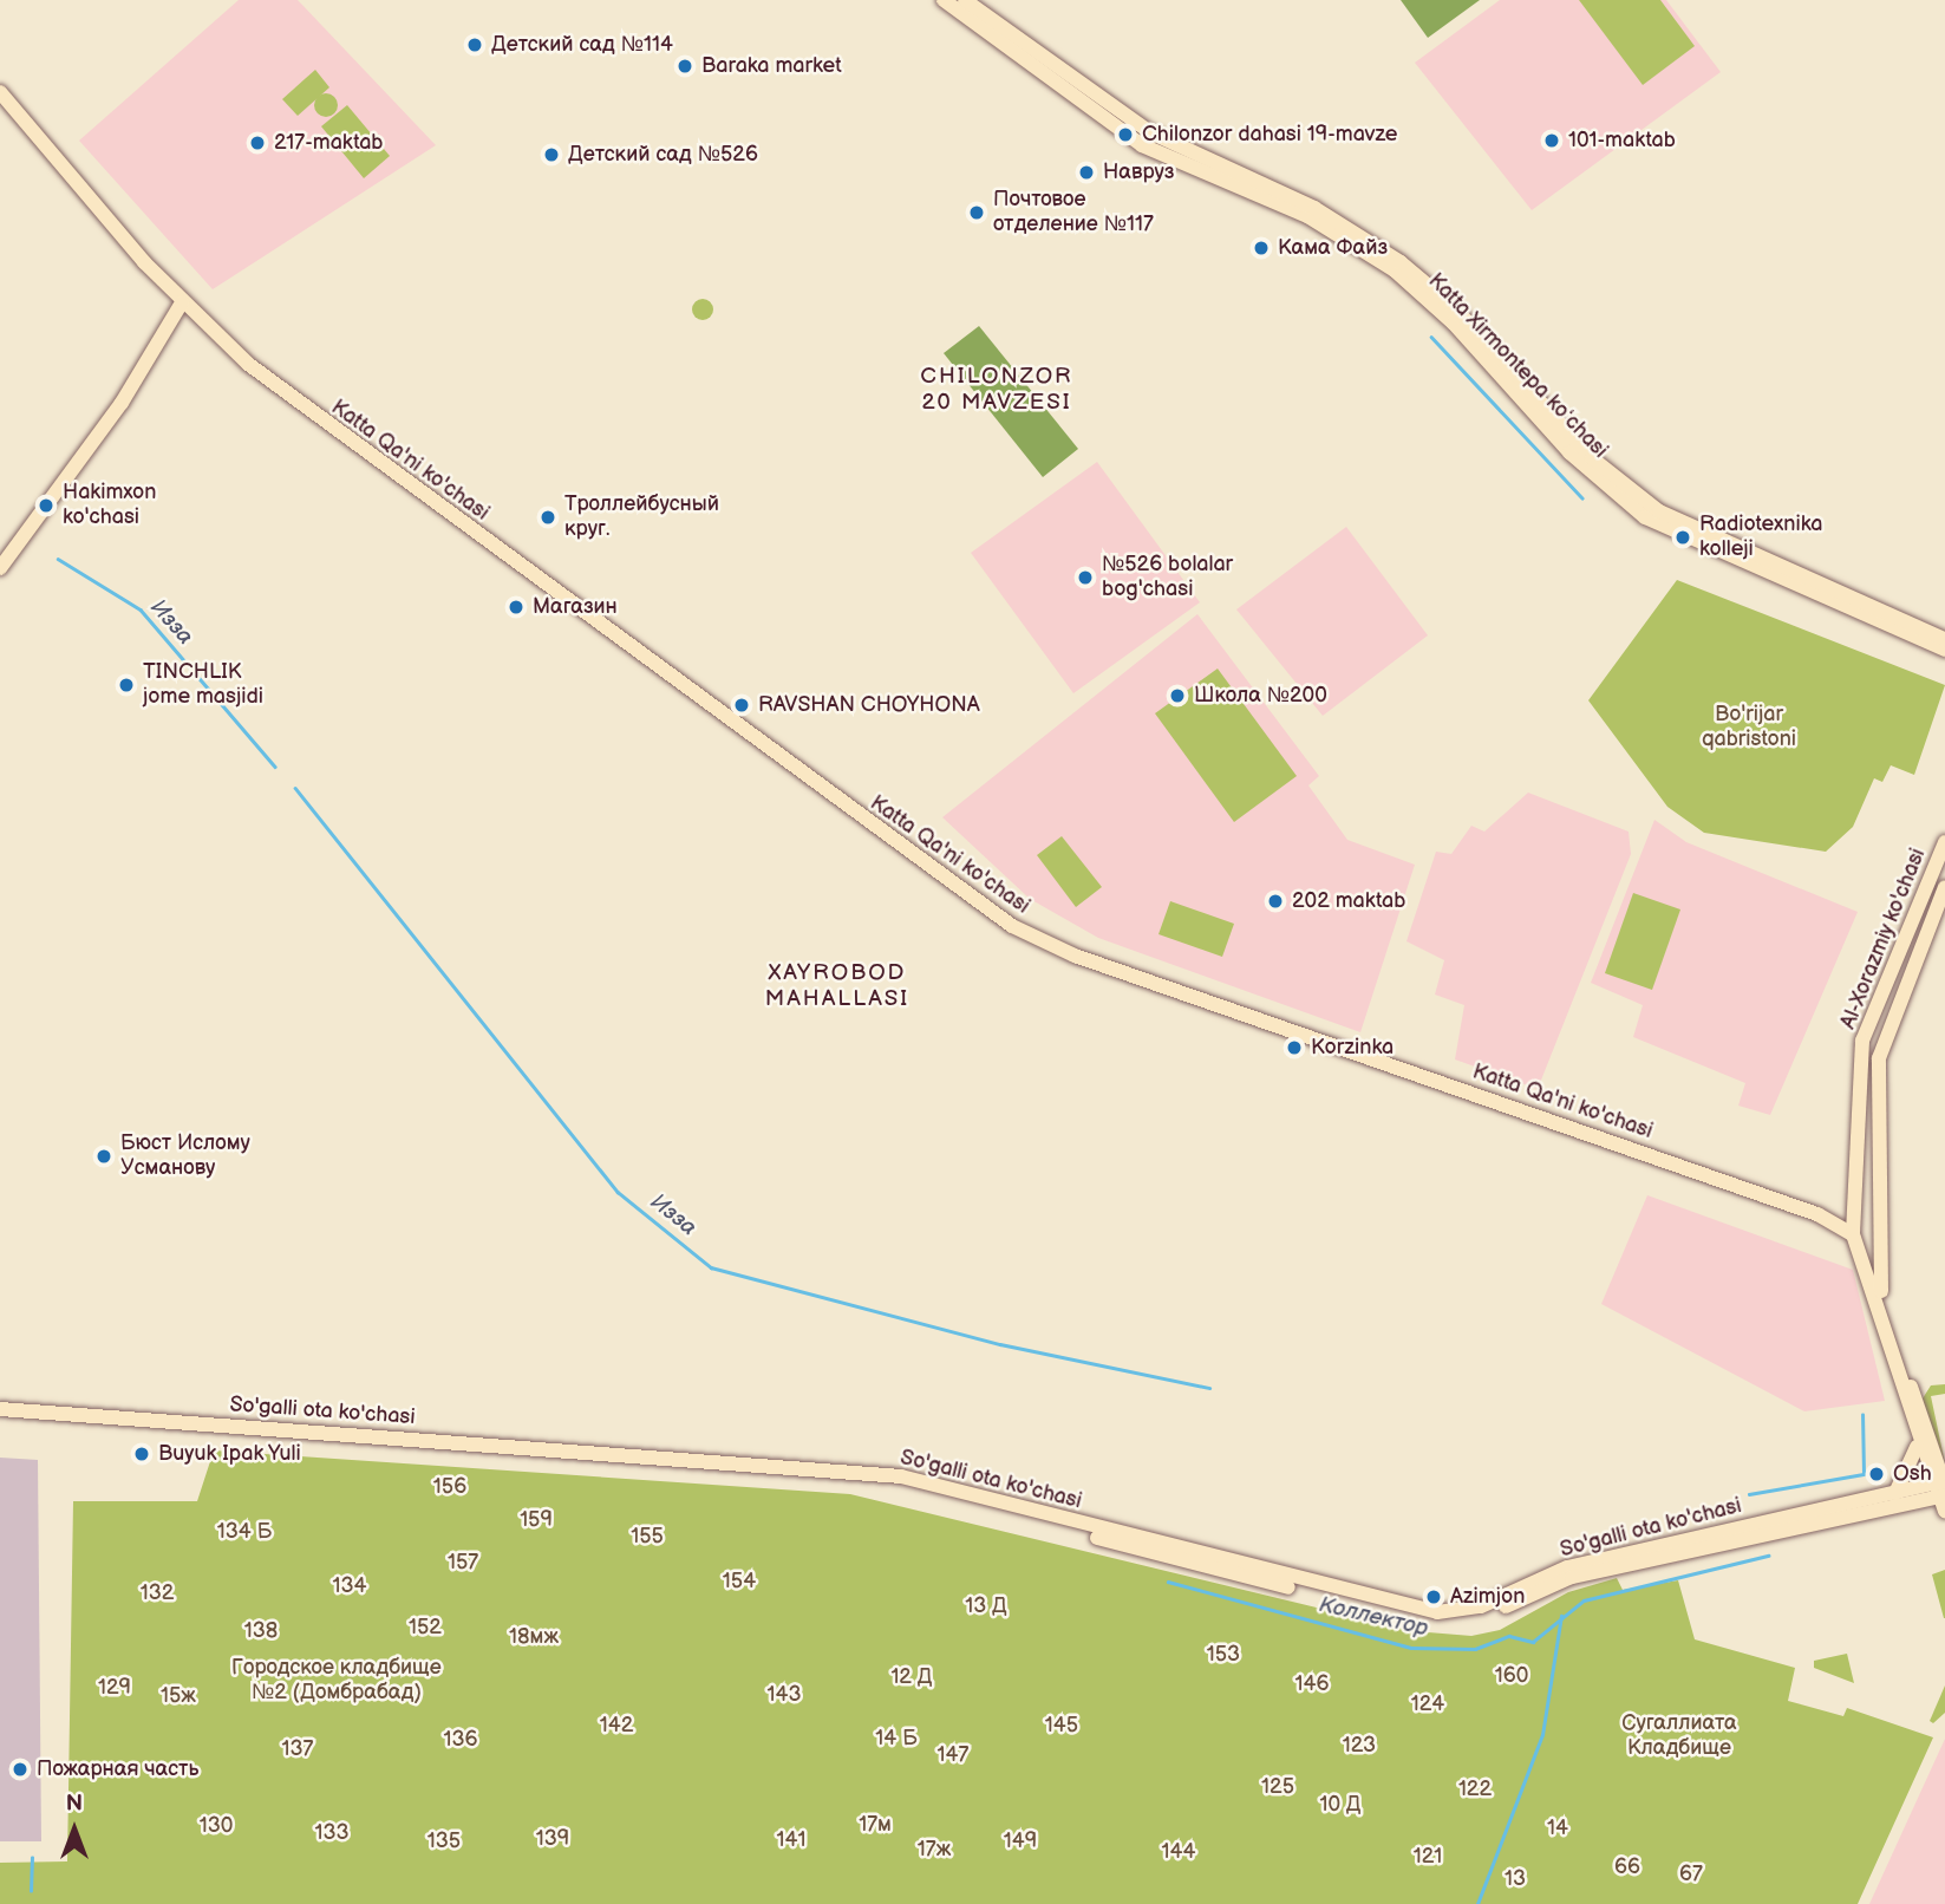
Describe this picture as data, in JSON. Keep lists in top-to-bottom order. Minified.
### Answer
{"streets":{"main road":["Katta Xirmontepa koʻchasi","Katta Qa'ni ko'chasi","Al-Xorazmiy ko'chasi","So'galli ota ko'chasi"]},"crossings":[["Al-Xorazmiy ko'chasi","So'galli ota ko'chasi"]],"districts":["CHILONZOR 20 MAVZESI","XAYROBOD MAHALLASI"],"water":["Изза","Коллектор"],"parks":["Bo'rijar qabristoni","156","159","134 Б","155","157","154","134","132","13 Д","152","138","18мж","153","Городское кладбище №2 (Домбрабад)","160","12 Д","146","129","143","15ж","124","Сугаллиата Кладбище","142","145","14 Б","136","123","137","147","125","122","10 Д","17м","130","14","133","139","141","135","149","17ж","144","121","66","67","13"],"places":["Детский сад №114","Baraka market","Chilonzor dahasi 19-mavze","101-maktab","217-maktab","Детский сад №526","Навруз","Почтовое отделение №117","Кама Файз","Hakimxon ko'chasi","Троллейбусный круг.","Radiotexnika kolleji","№526 bolalar bog'chasi","Магазин","TINCHLIK jome masjidi","Школа №200","RAVSHAN CHOYHONA","202 maktab","Korzinka","Бюст Ислому Усманову","Buyuk Ipak Yuli","Osh","Azimjon","Пожарная часть"],"north":"top"}
